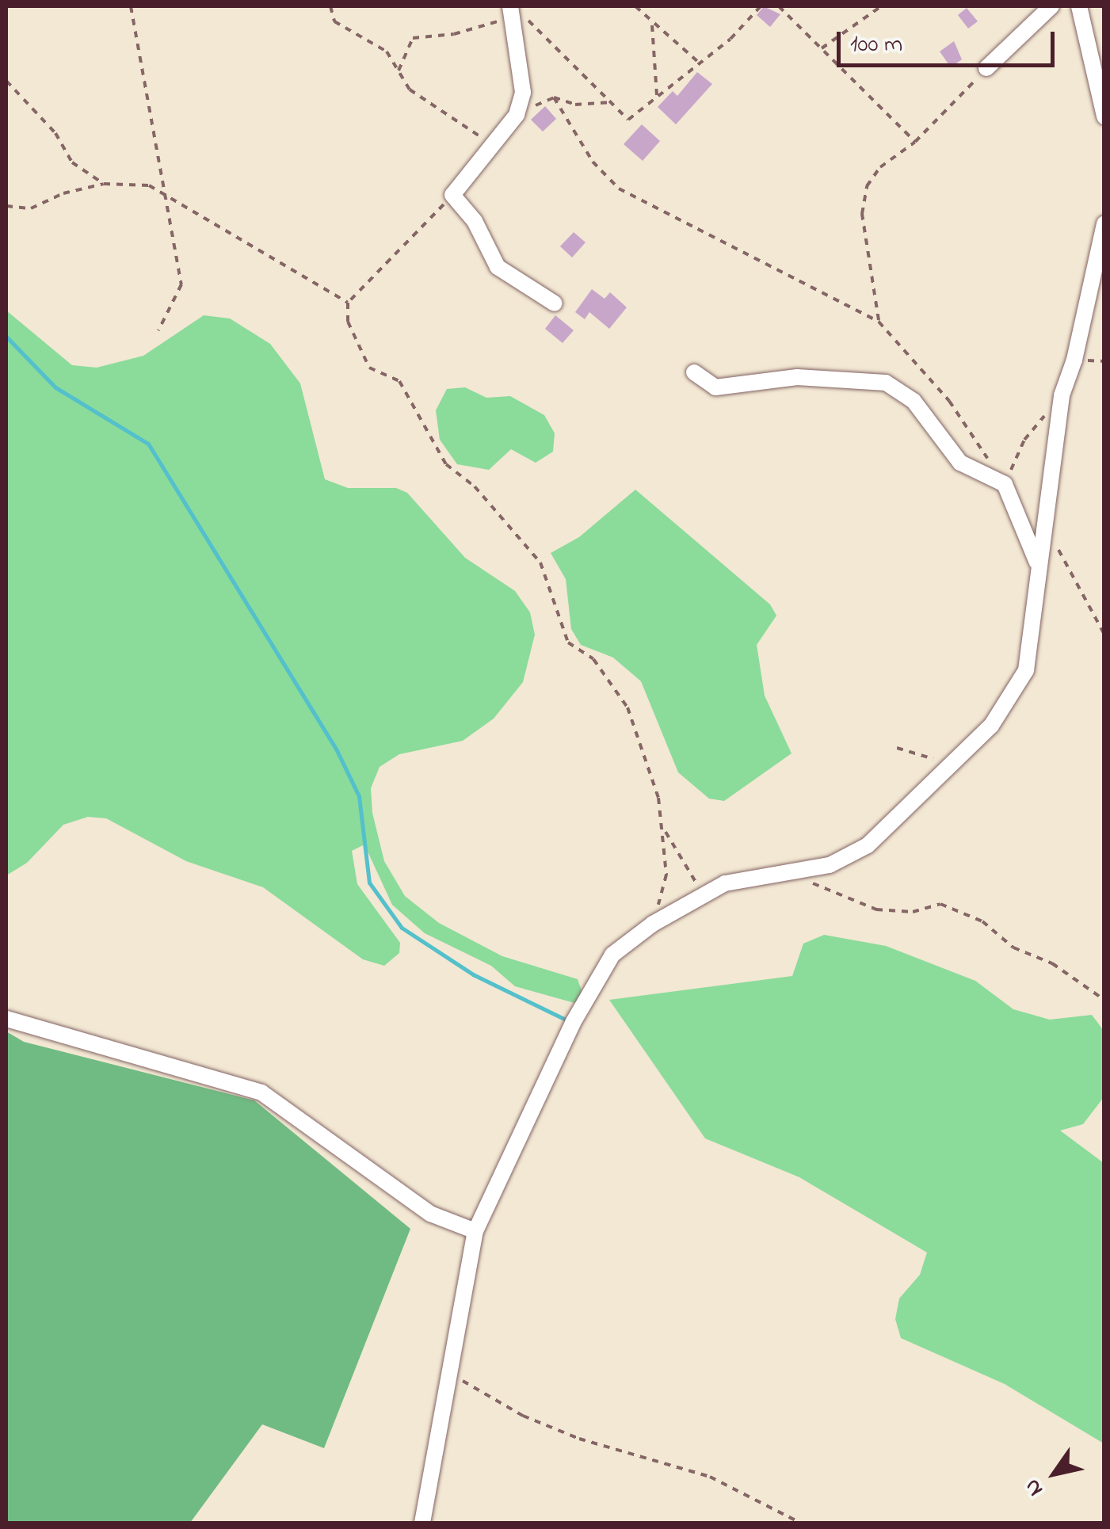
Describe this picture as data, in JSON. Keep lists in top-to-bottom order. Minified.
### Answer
{"scale_bar":"100 m","north":"bottom left"}
